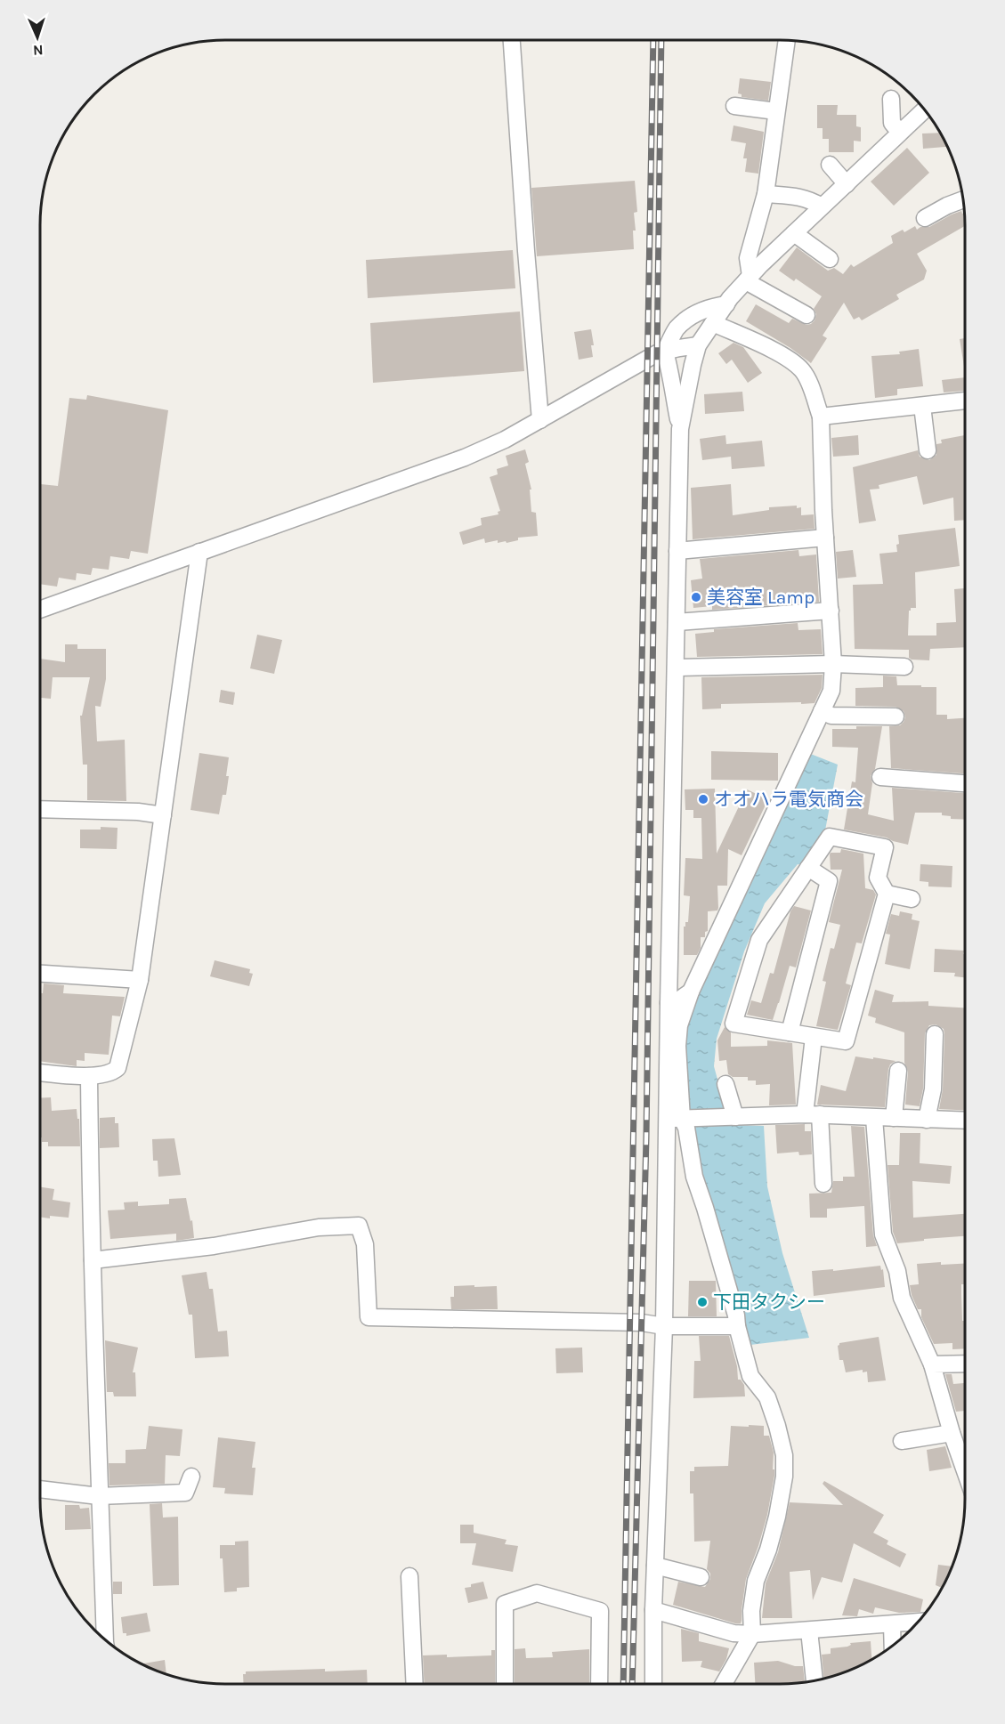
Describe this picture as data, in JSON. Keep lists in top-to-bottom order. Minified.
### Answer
{"places":["美容室 Lamp","オオハラ電気商会","下田タクシー"],"north":"bottom"}
